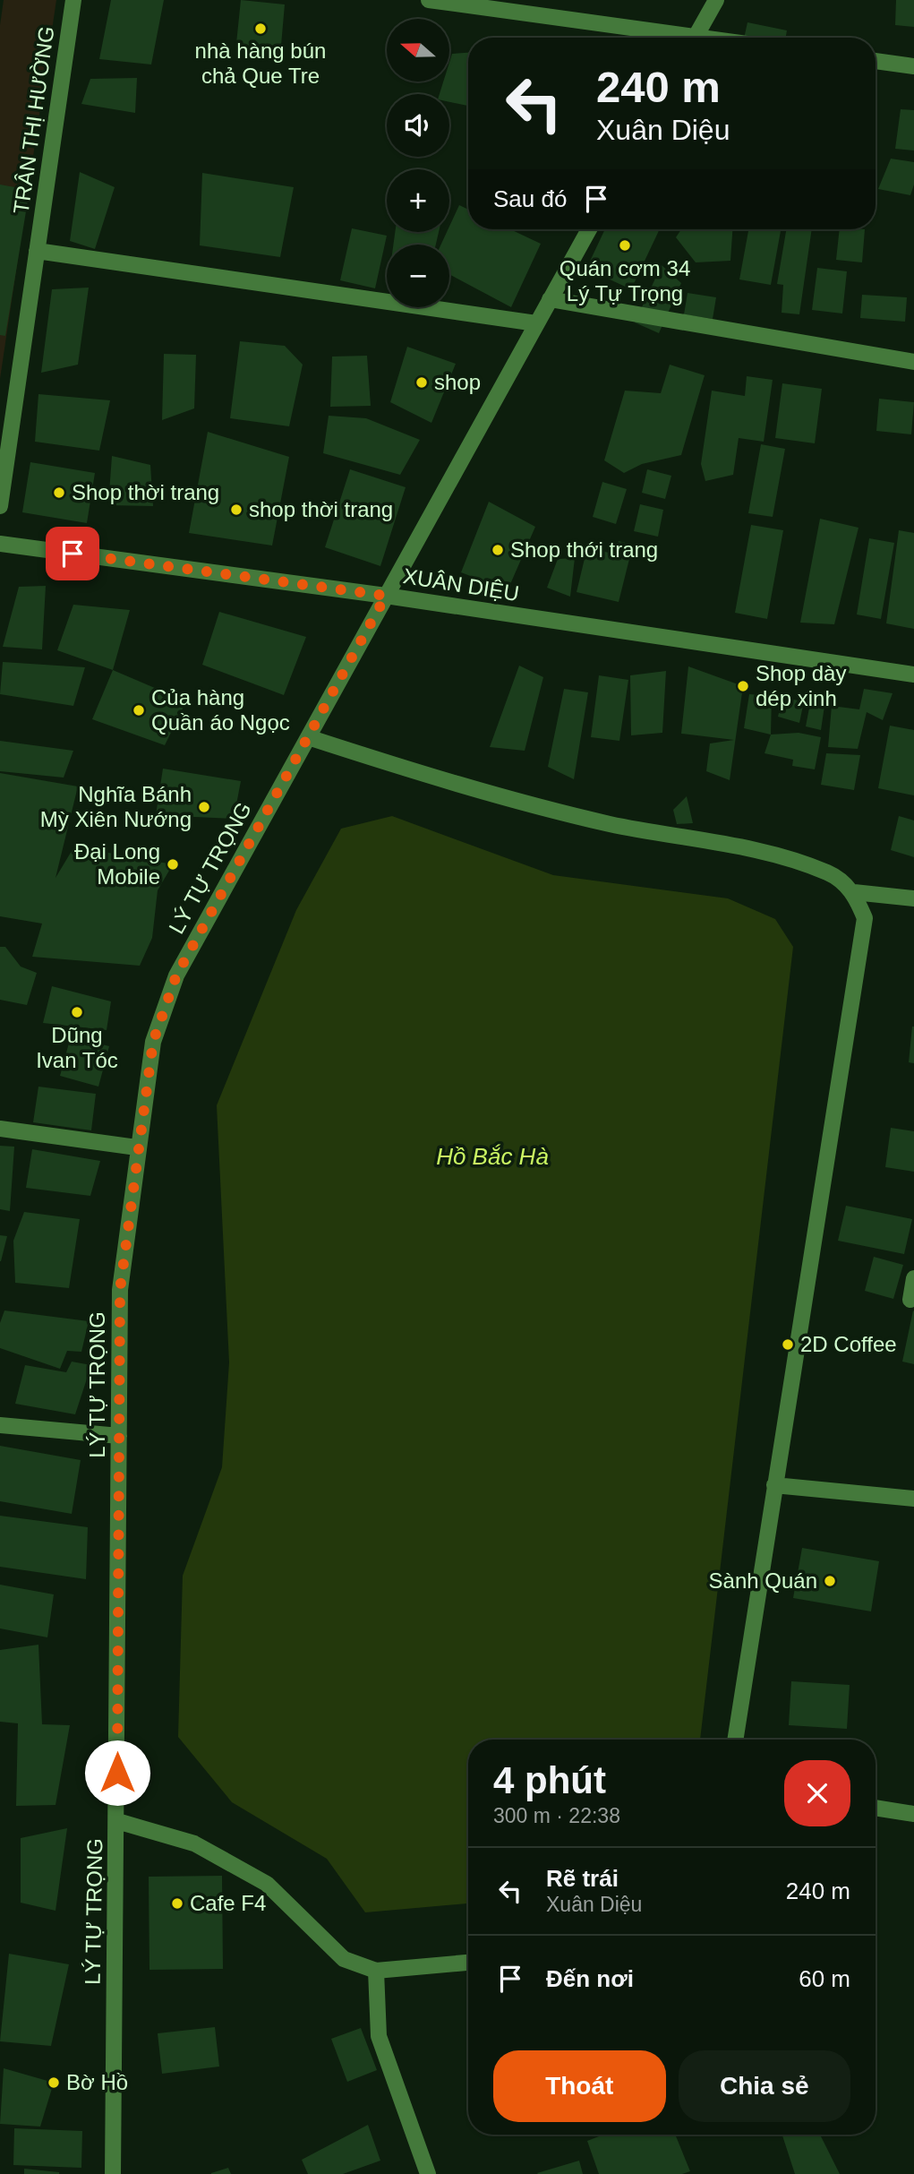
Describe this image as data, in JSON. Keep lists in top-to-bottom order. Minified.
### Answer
{"streets":{"street":["TRÂN THỊ HƯỜNG","XUÂN DIỆU","LÝ TỰ TRỌNG"]},"crossings":[["XUÂN DIỆU","LÝ TỰ TRỌNG"]],"water":["Hồ Bắc Hà"],"places":["nhà hàng bún chả Que Tre","Quán cơm 34 Lý Tự Trọng","shop","Shop thời trang","shop thời trang","Shop thới trang","Shop dày dép xinh","Của hàng Quần áo Ngọc","Nghĩa Bánh Mỳ Xiên Nướng","Đại Long Mobile","Dũng Ivan Tóc","2D Coffee","Sành Quán","Cafe F4","Bờ Hồ"],"north":"left","page":{"map_buttons":["+","−"],"turn":["240 m","Xuân Diệu"],"then":"Sau đó","heading":["4 phút","300 m · 22:38"],"list":[{"name":"Rẽ trái","note":"Xuân Diệu","value":"240 m"},{"name":"Đến nơi","value":"60 m"}],"buttons":["Thoát","Chia sẻ"]}}
